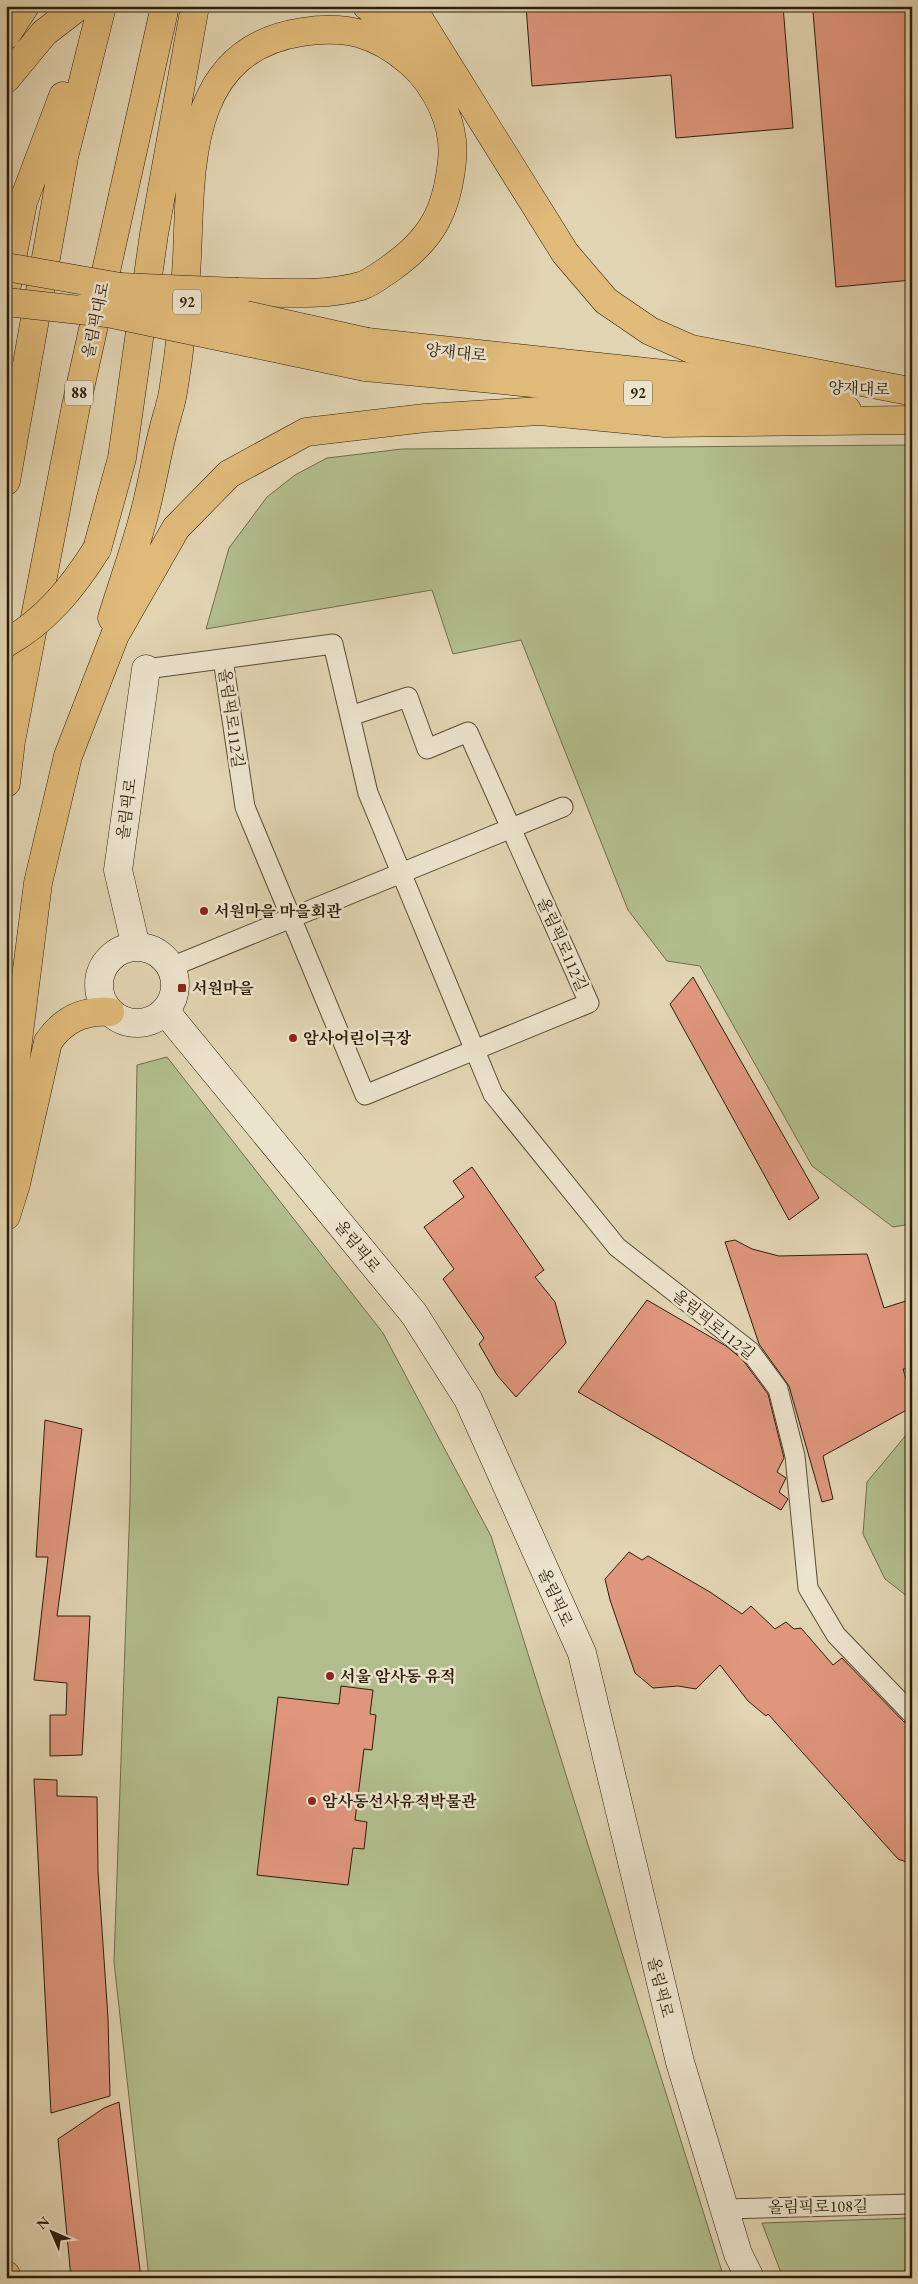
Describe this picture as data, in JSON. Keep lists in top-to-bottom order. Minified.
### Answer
{"streets":{"main road":["92","올림픽대로","양재대로","88","올림픽로"],"street":["올림픽로112길","올림픽로108길"]},"crossings":[["올림픽로112길","올림픽로"],["올림픽로","올림픽로108길"]],"places":{"other":["서원마을 마을회관","암사어린이극장","서울 암사동 유적","암사동선사유적박물관"],"transit":["서원마을"]},"north":"top left"}
